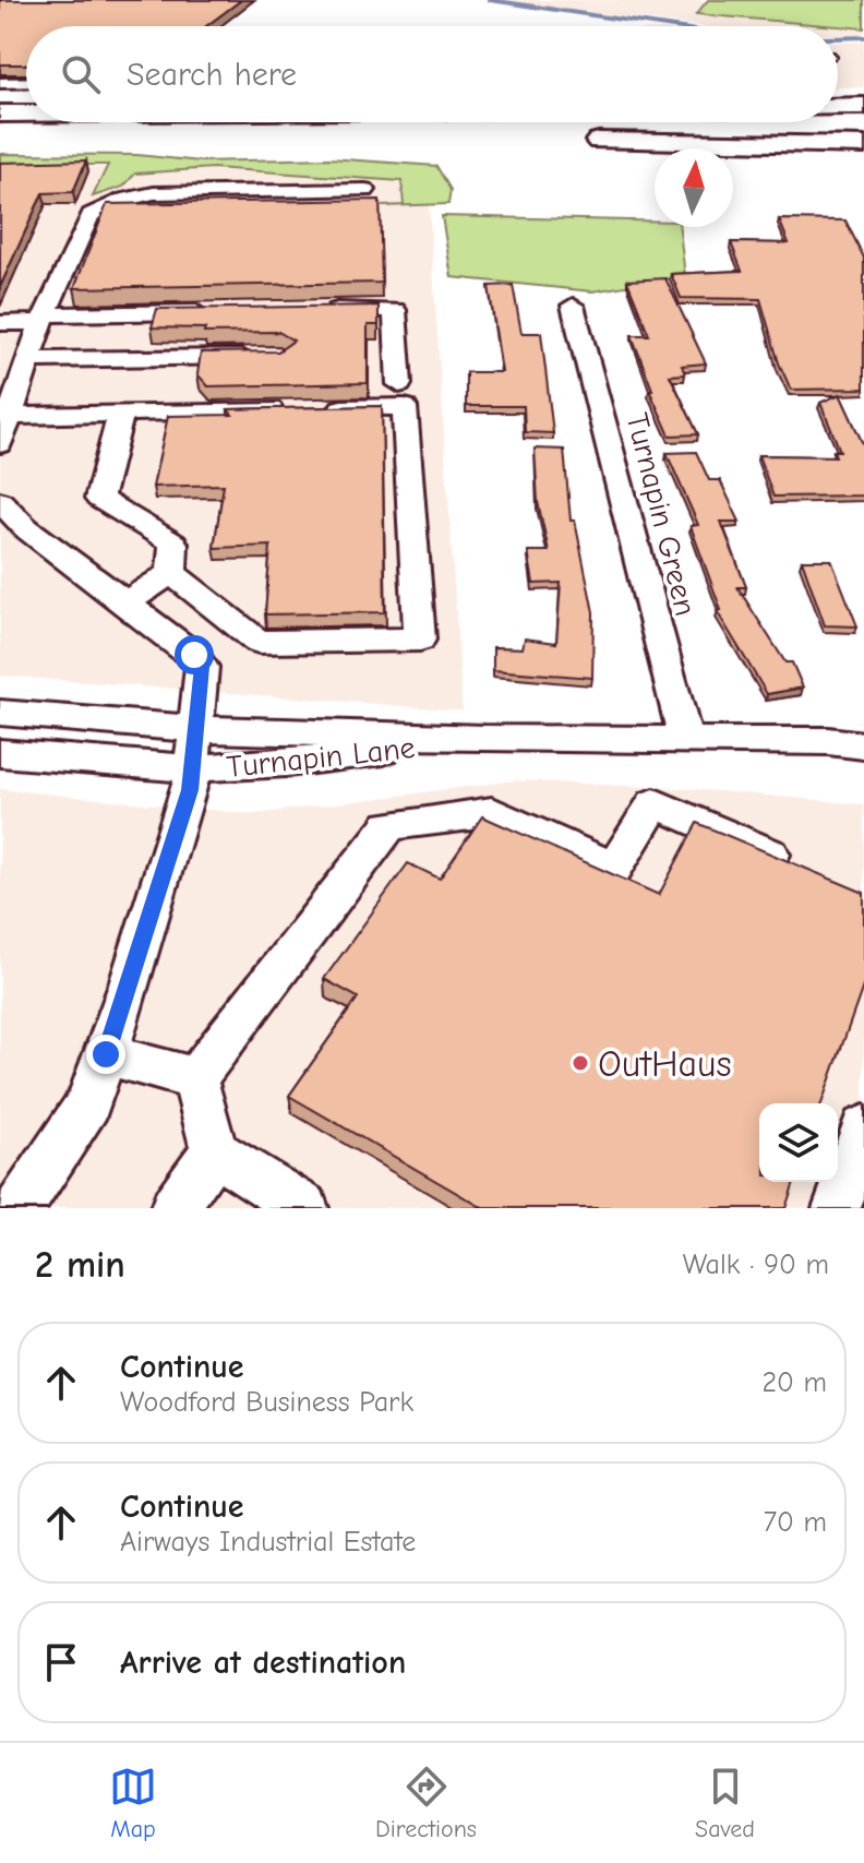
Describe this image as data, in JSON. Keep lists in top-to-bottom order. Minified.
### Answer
{"streets":{"street":["Turnapin Green","Turnapin Lane"]},"crossings":[["Turnapin Green","Turnapin Lane"]],"places":["OutHaus"],"north":"top","page":{"search":"Search here","heading":["2 min","Walk · 90 m"],"list":[["Continue","Woodford Business Park","20 m"],["Continue","Airways Industrial Estate","70 m"],"Arrive at destination"],"nav":["Map","Directions","Saved"]}}
